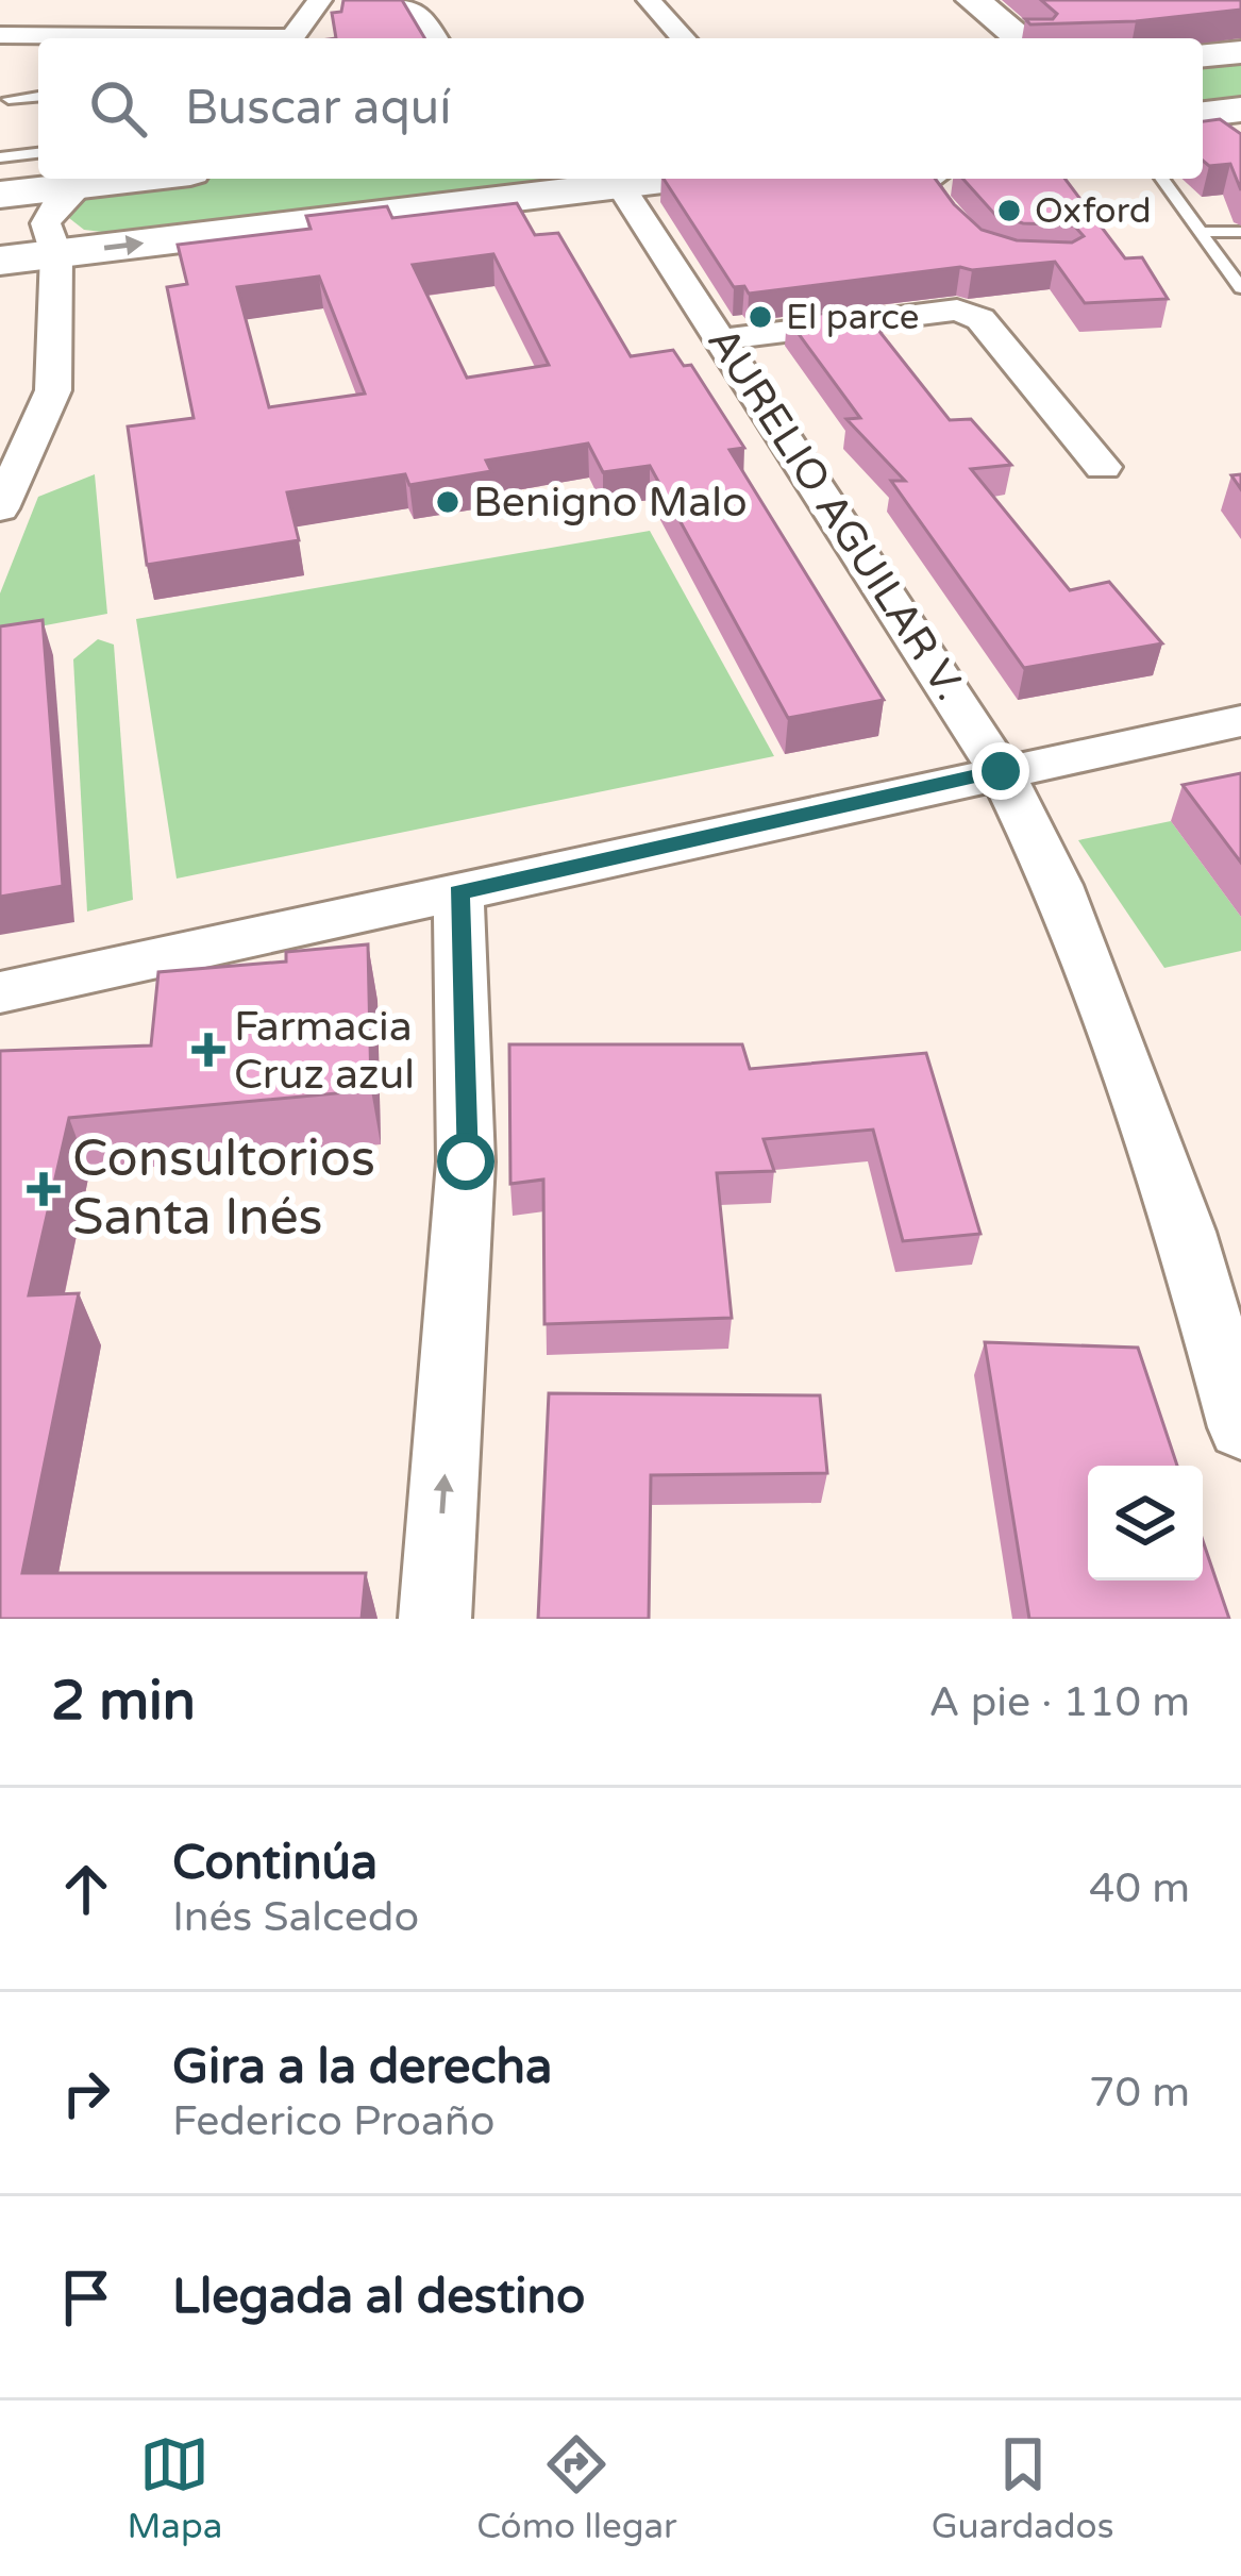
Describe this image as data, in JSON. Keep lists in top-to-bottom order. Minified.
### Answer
{"streets":{"street":["AURELIO AGUILAR V."]},"places":{"other":["Oxford","El parce","Benigno Malo"],"health":["Farmacia Cruz azul","Consultorios Santa Inés"]},"page":{"search":"Buscar aquí","heading":["2 min","A pie · 110 m"],"list":[["Continúa","Inés Salcedo","40 m"],["Gira a la derecha","Federico Proaño","70 m"],"Llegada al destino"],"nav":["Mapa","Cómo llegar","Guardados"]}}
